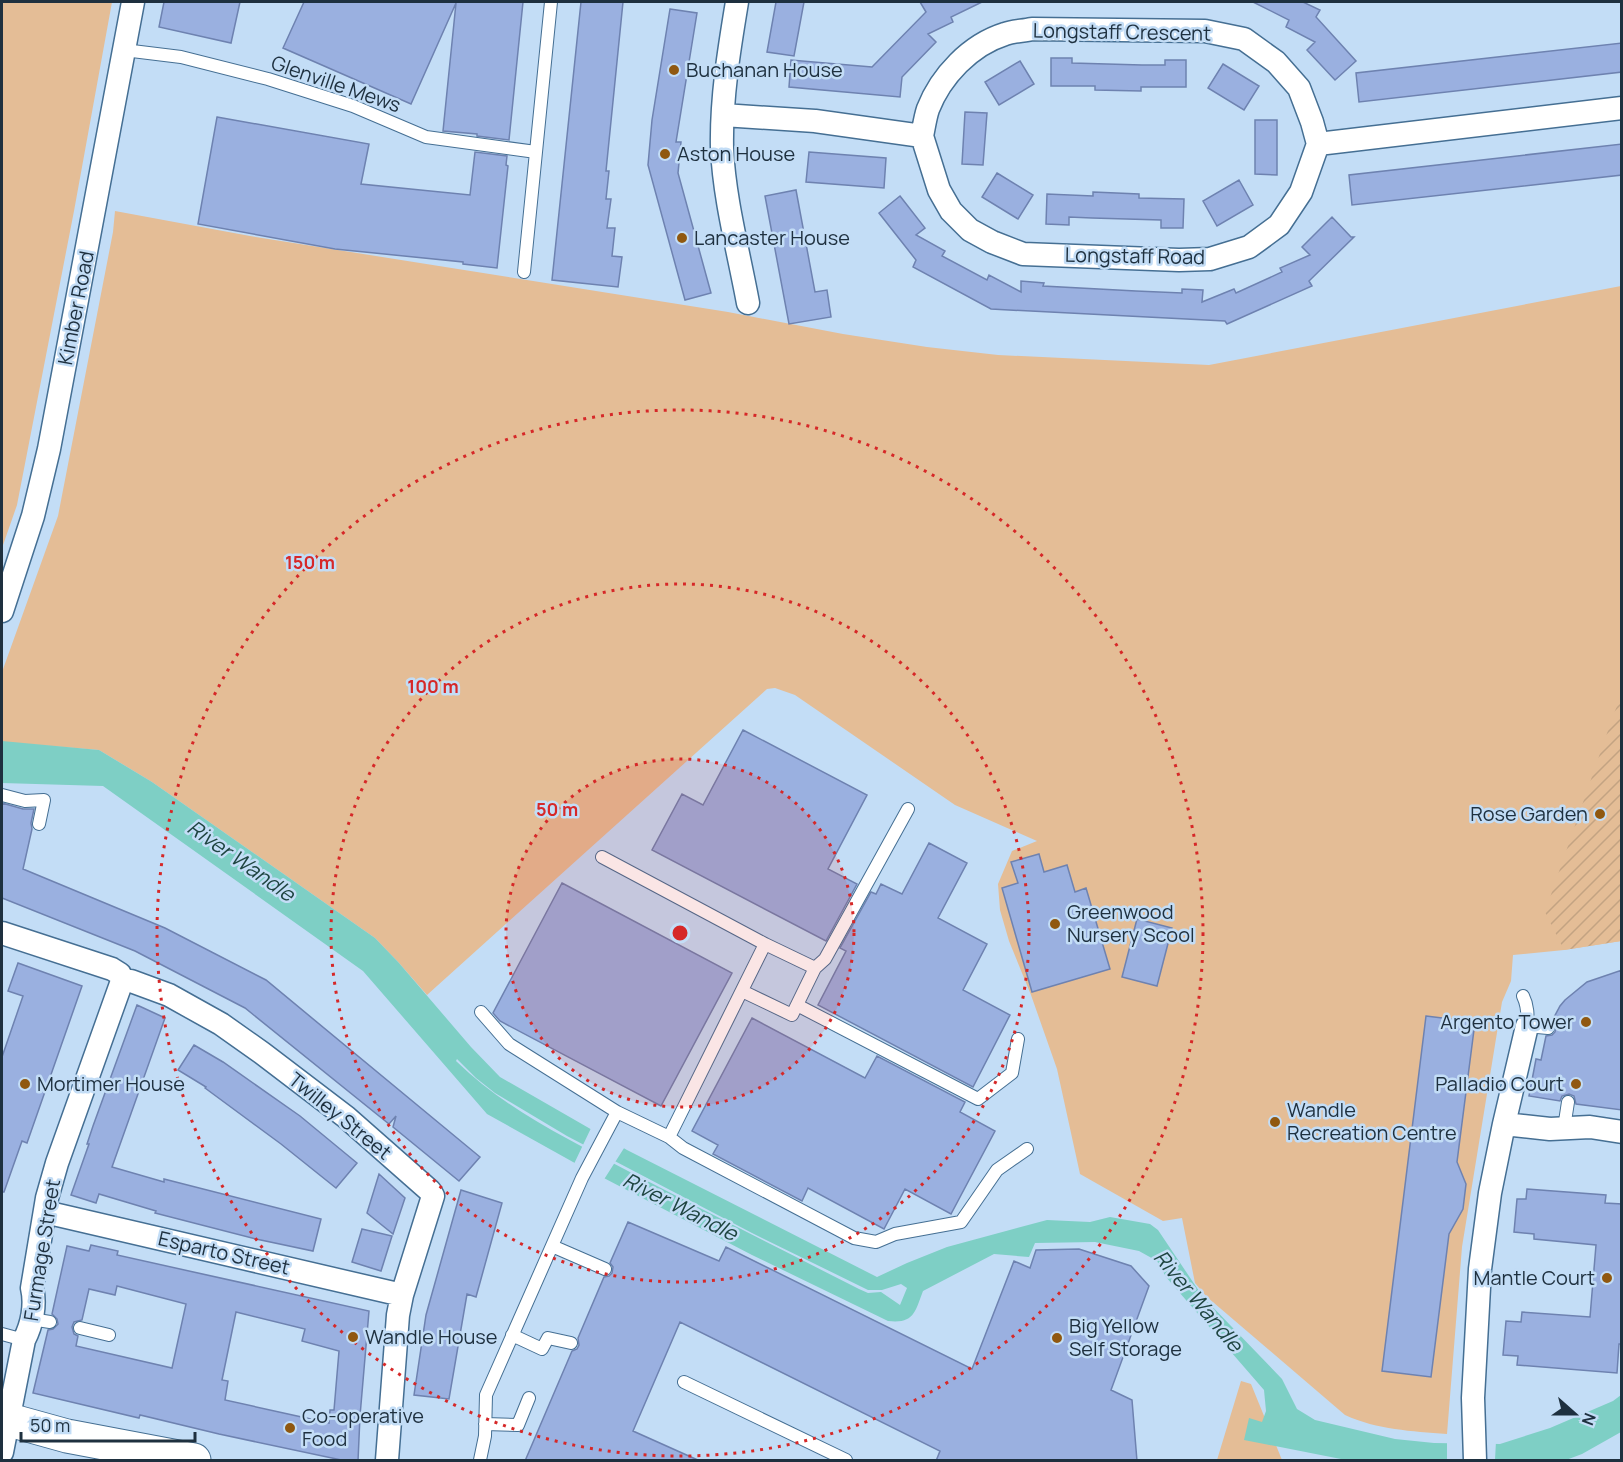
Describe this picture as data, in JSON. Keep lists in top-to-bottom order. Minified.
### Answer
{"streets":{"street":["Longstaff Crescent","Longstaff Road","Kimber Road","Twilley Street","Furmage Street","Esparto Street"],"lane":["Glenville Mews"]},"crossings":[["Longstaff Crescent","Longstaff Road"],["Glenville Mews","Kimber Road"],["Twilley Street","Furmage Street"],["Twilley Street","Esparto Street"],["Furmage Street","Esparto Street"]],"water":["River Wandle"],"places":["Buchanan House","Aston House","Lancaster House","Rose Garden","Greenwood Nursery Scool","Argento Tower","Mortimer House","Palladio Court","Wandle Recreation Centre","Mantle Court","Wandle House","Big Yellow Self Storage","Co-operative Food"],"scale_bar":"50 m","north":"right","rings":["150 m","100 m","50 m"]}
